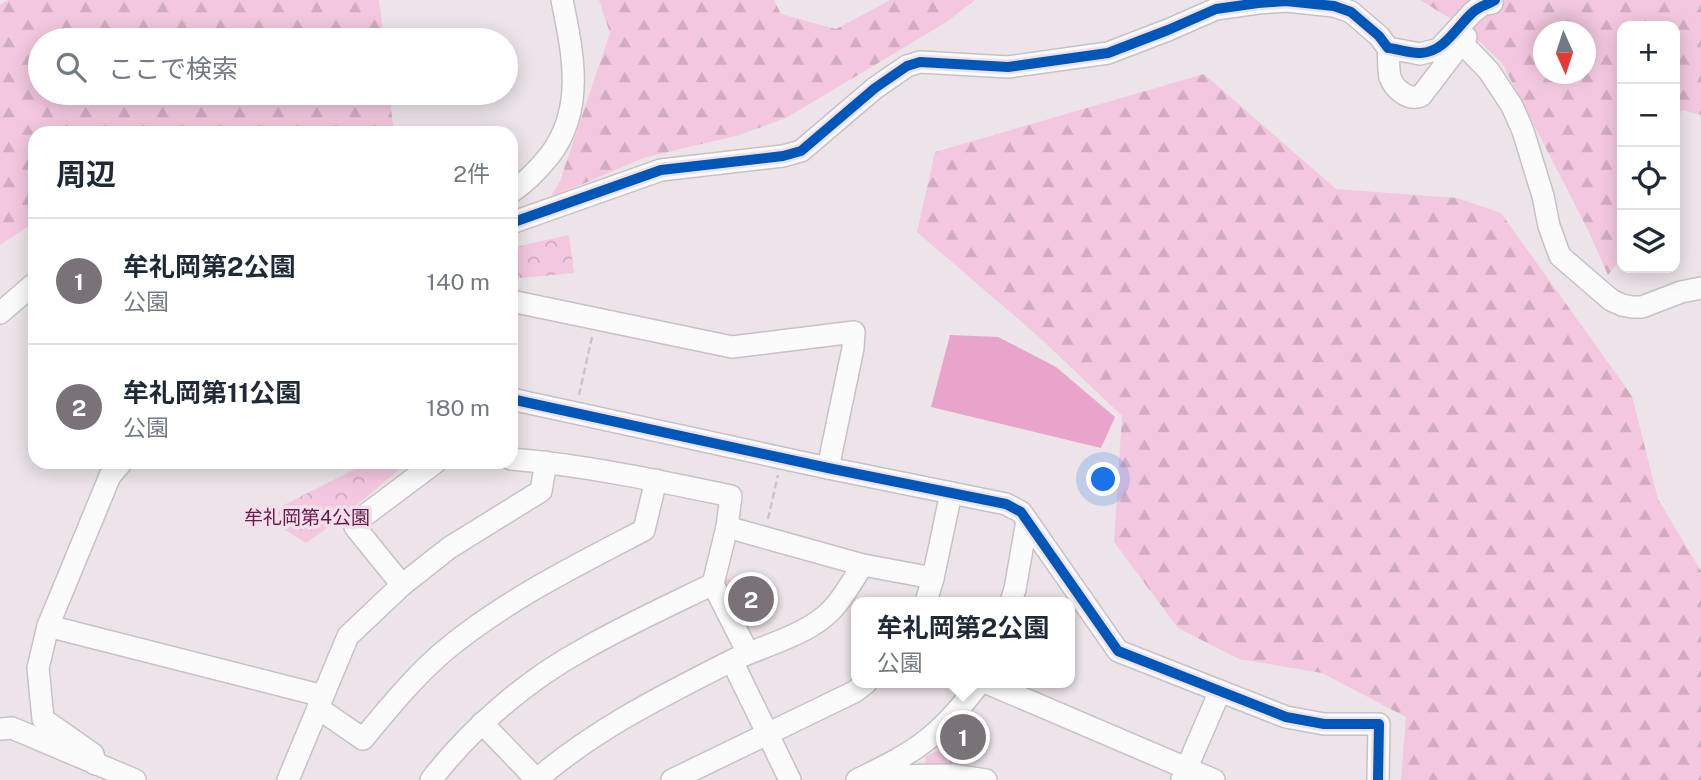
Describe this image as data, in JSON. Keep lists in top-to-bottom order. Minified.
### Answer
{"parks":["牟礼岡第4公園"],"north":"bottom","page":{"map_buttons":["+","−"],"search":"ここで検索","heading":["周辺","2件"],"list":[{"mark":"1","name":"牟礼岡第2公園","note":"公園","value":"140 m"},{"mark":"2","name":"牟礼岡第11公園","note":"公園","value":"180 m"}],"pins":["2","1"],"popup":["牟礼岡第2公園","公園"]}}
